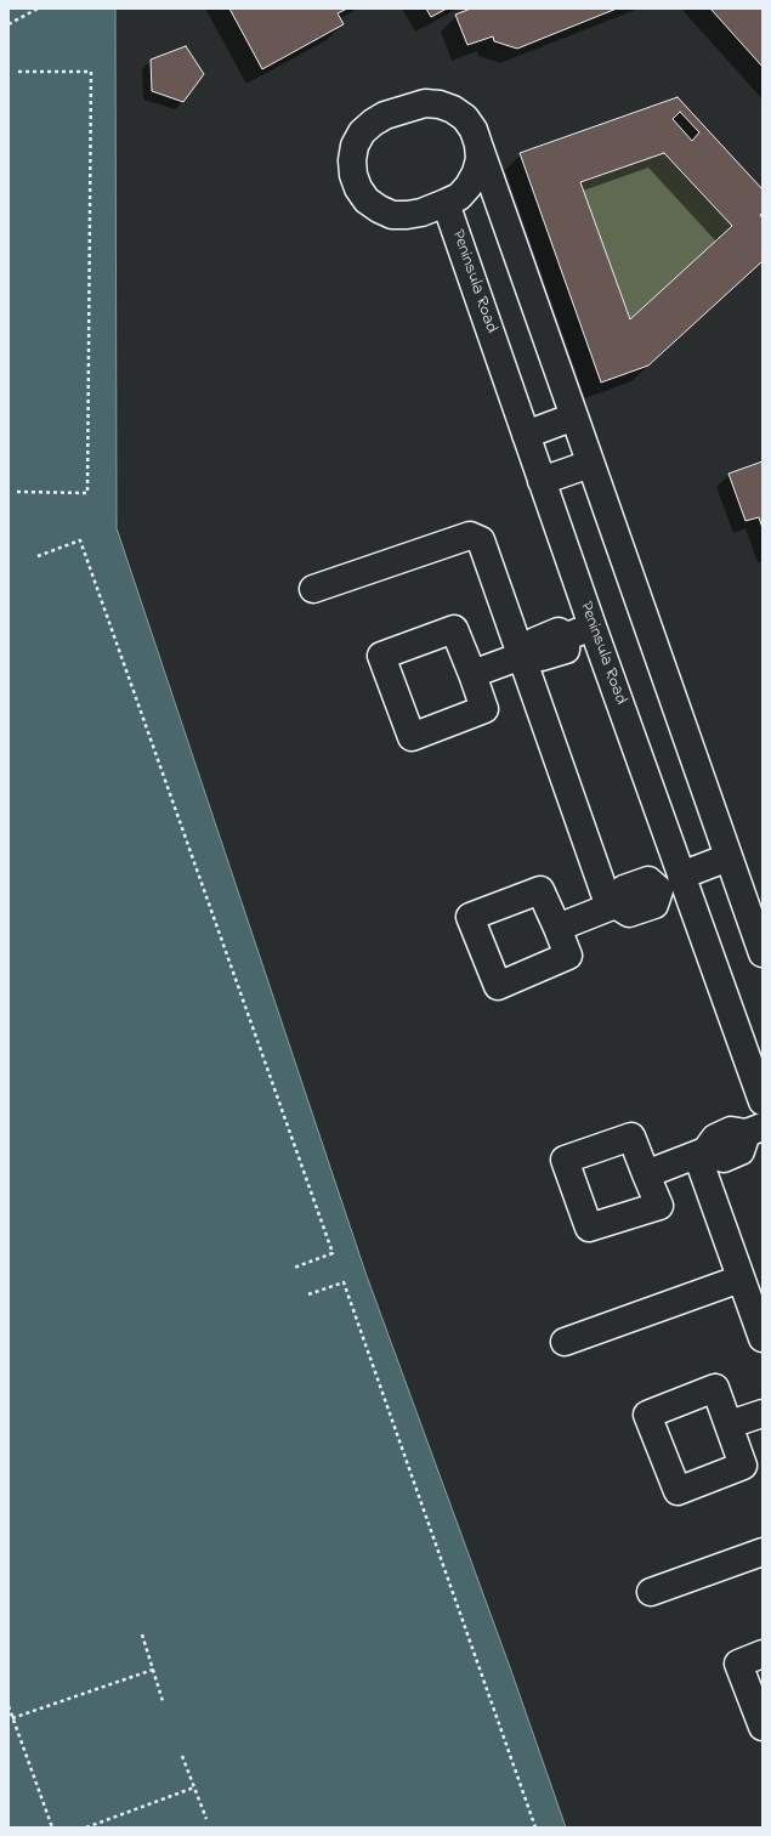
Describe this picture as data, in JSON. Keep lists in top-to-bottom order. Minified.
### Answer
{"streets":{"street":["Peninsula Road"]}}
